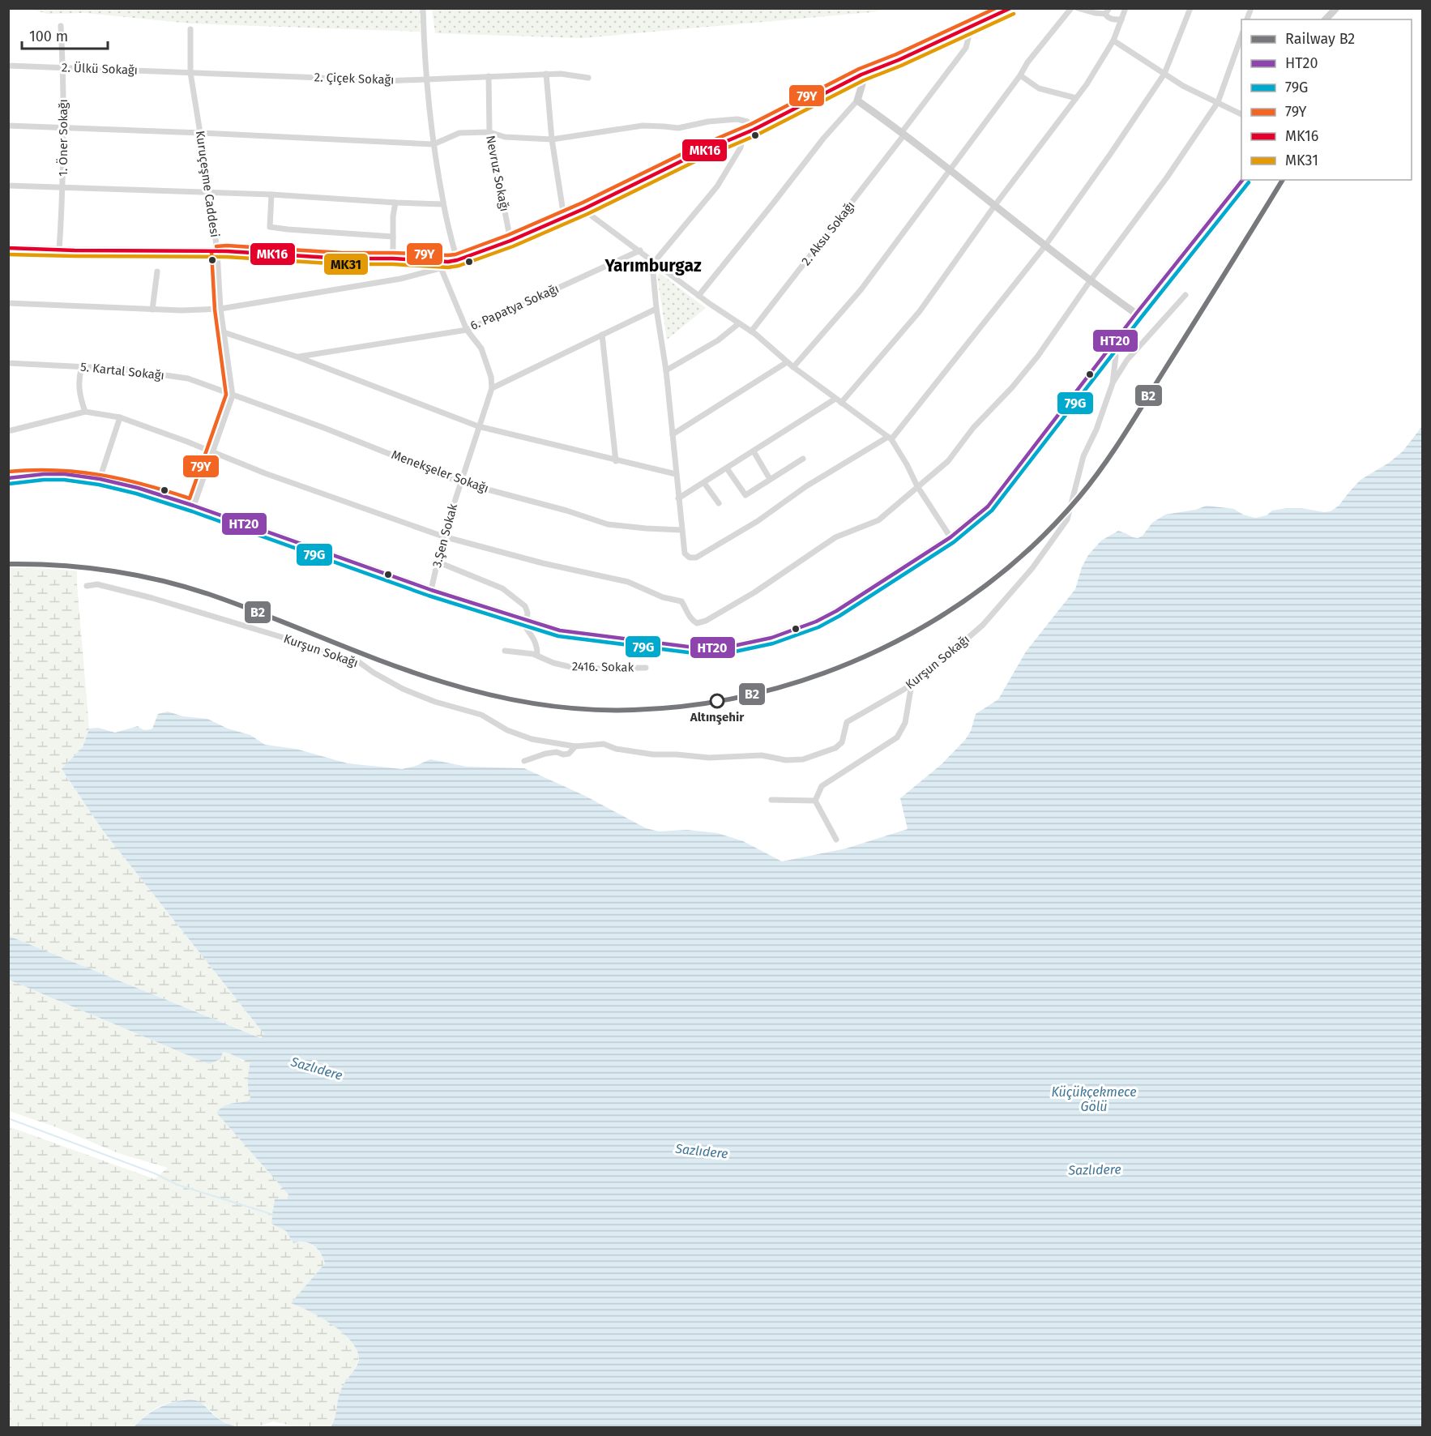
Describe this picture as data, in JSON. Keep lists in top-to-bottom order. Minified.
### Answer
{"streets":{"street":["2. Ülkü Sokağı","2. Çiçek Sokağı","1. Öner Sokağı","Nevruz Sokağı","Kuruçeşme Caddesi","2. Aksu Sokağı","6. Papatya Sokağı","5. Kartal Sokağı","Menekşeler Sokağı","3.Şen Sokak","Kurşun Sokağı","2416. Sokak"]},"crossings":[["2. Ülkü Sokağı","2. Çiçek Sokağı"],["2. Ülkü Sokağı","1. Öner Sokağı"],["2. Ülkü Sokağı","Kuruçeşme Caddesi"],["2. Çiçek Sokağı","Nevruz Sokağı"],["2. Çiçek Sokağı","Kuruçeşme Caddesi"],["Kuruçeşme Caddesi","5. Kartal Sokağı"],["Kuruçeşme Caddesi","Menekşeler Sokağı"],["5. Kartal Sokağı","Menekşeler Sokağı"],["Menekşeler Sokağı","3.Şen Sokak"]],"districts":["Yarımburgaz"],"water":["Sazlıdere","Küçükçekmece Gölü"],"places":["Altınşehir"],"lines":["transit line 79Y","transit line MK16","transit line MK31","rail line B2","transit line HT20","transit line 79G"],"legend":["Railway B2","HT20","79G","79Y","MK16","MK31"],"scale_bar":"100 m"}
